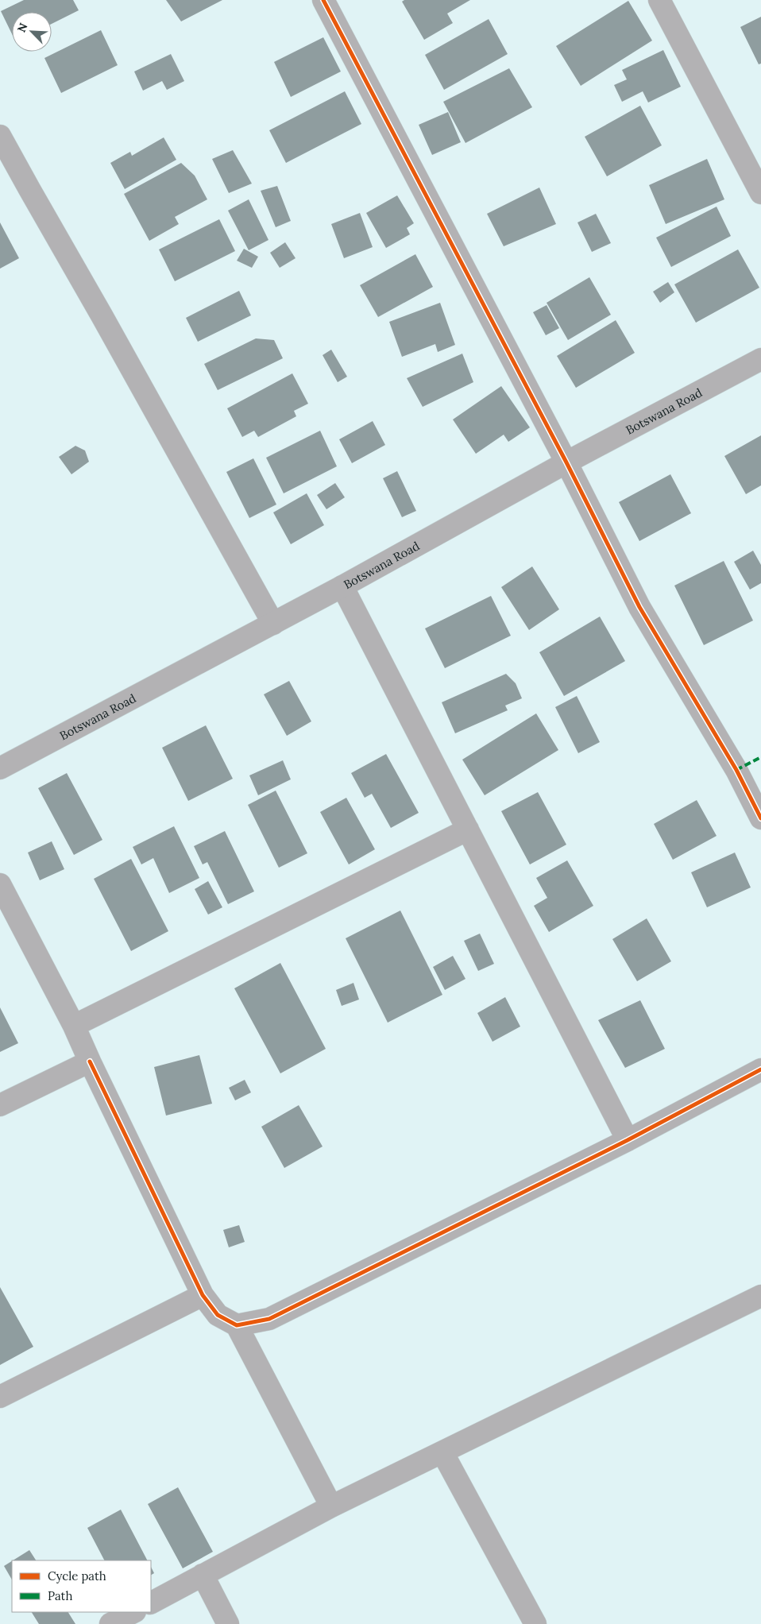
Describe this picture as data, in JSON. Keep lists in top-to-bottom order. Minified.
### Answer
{"streets":{"street":["Botswana Road"]},"legend":["Cycle path","Path"],"north":"top left"}
